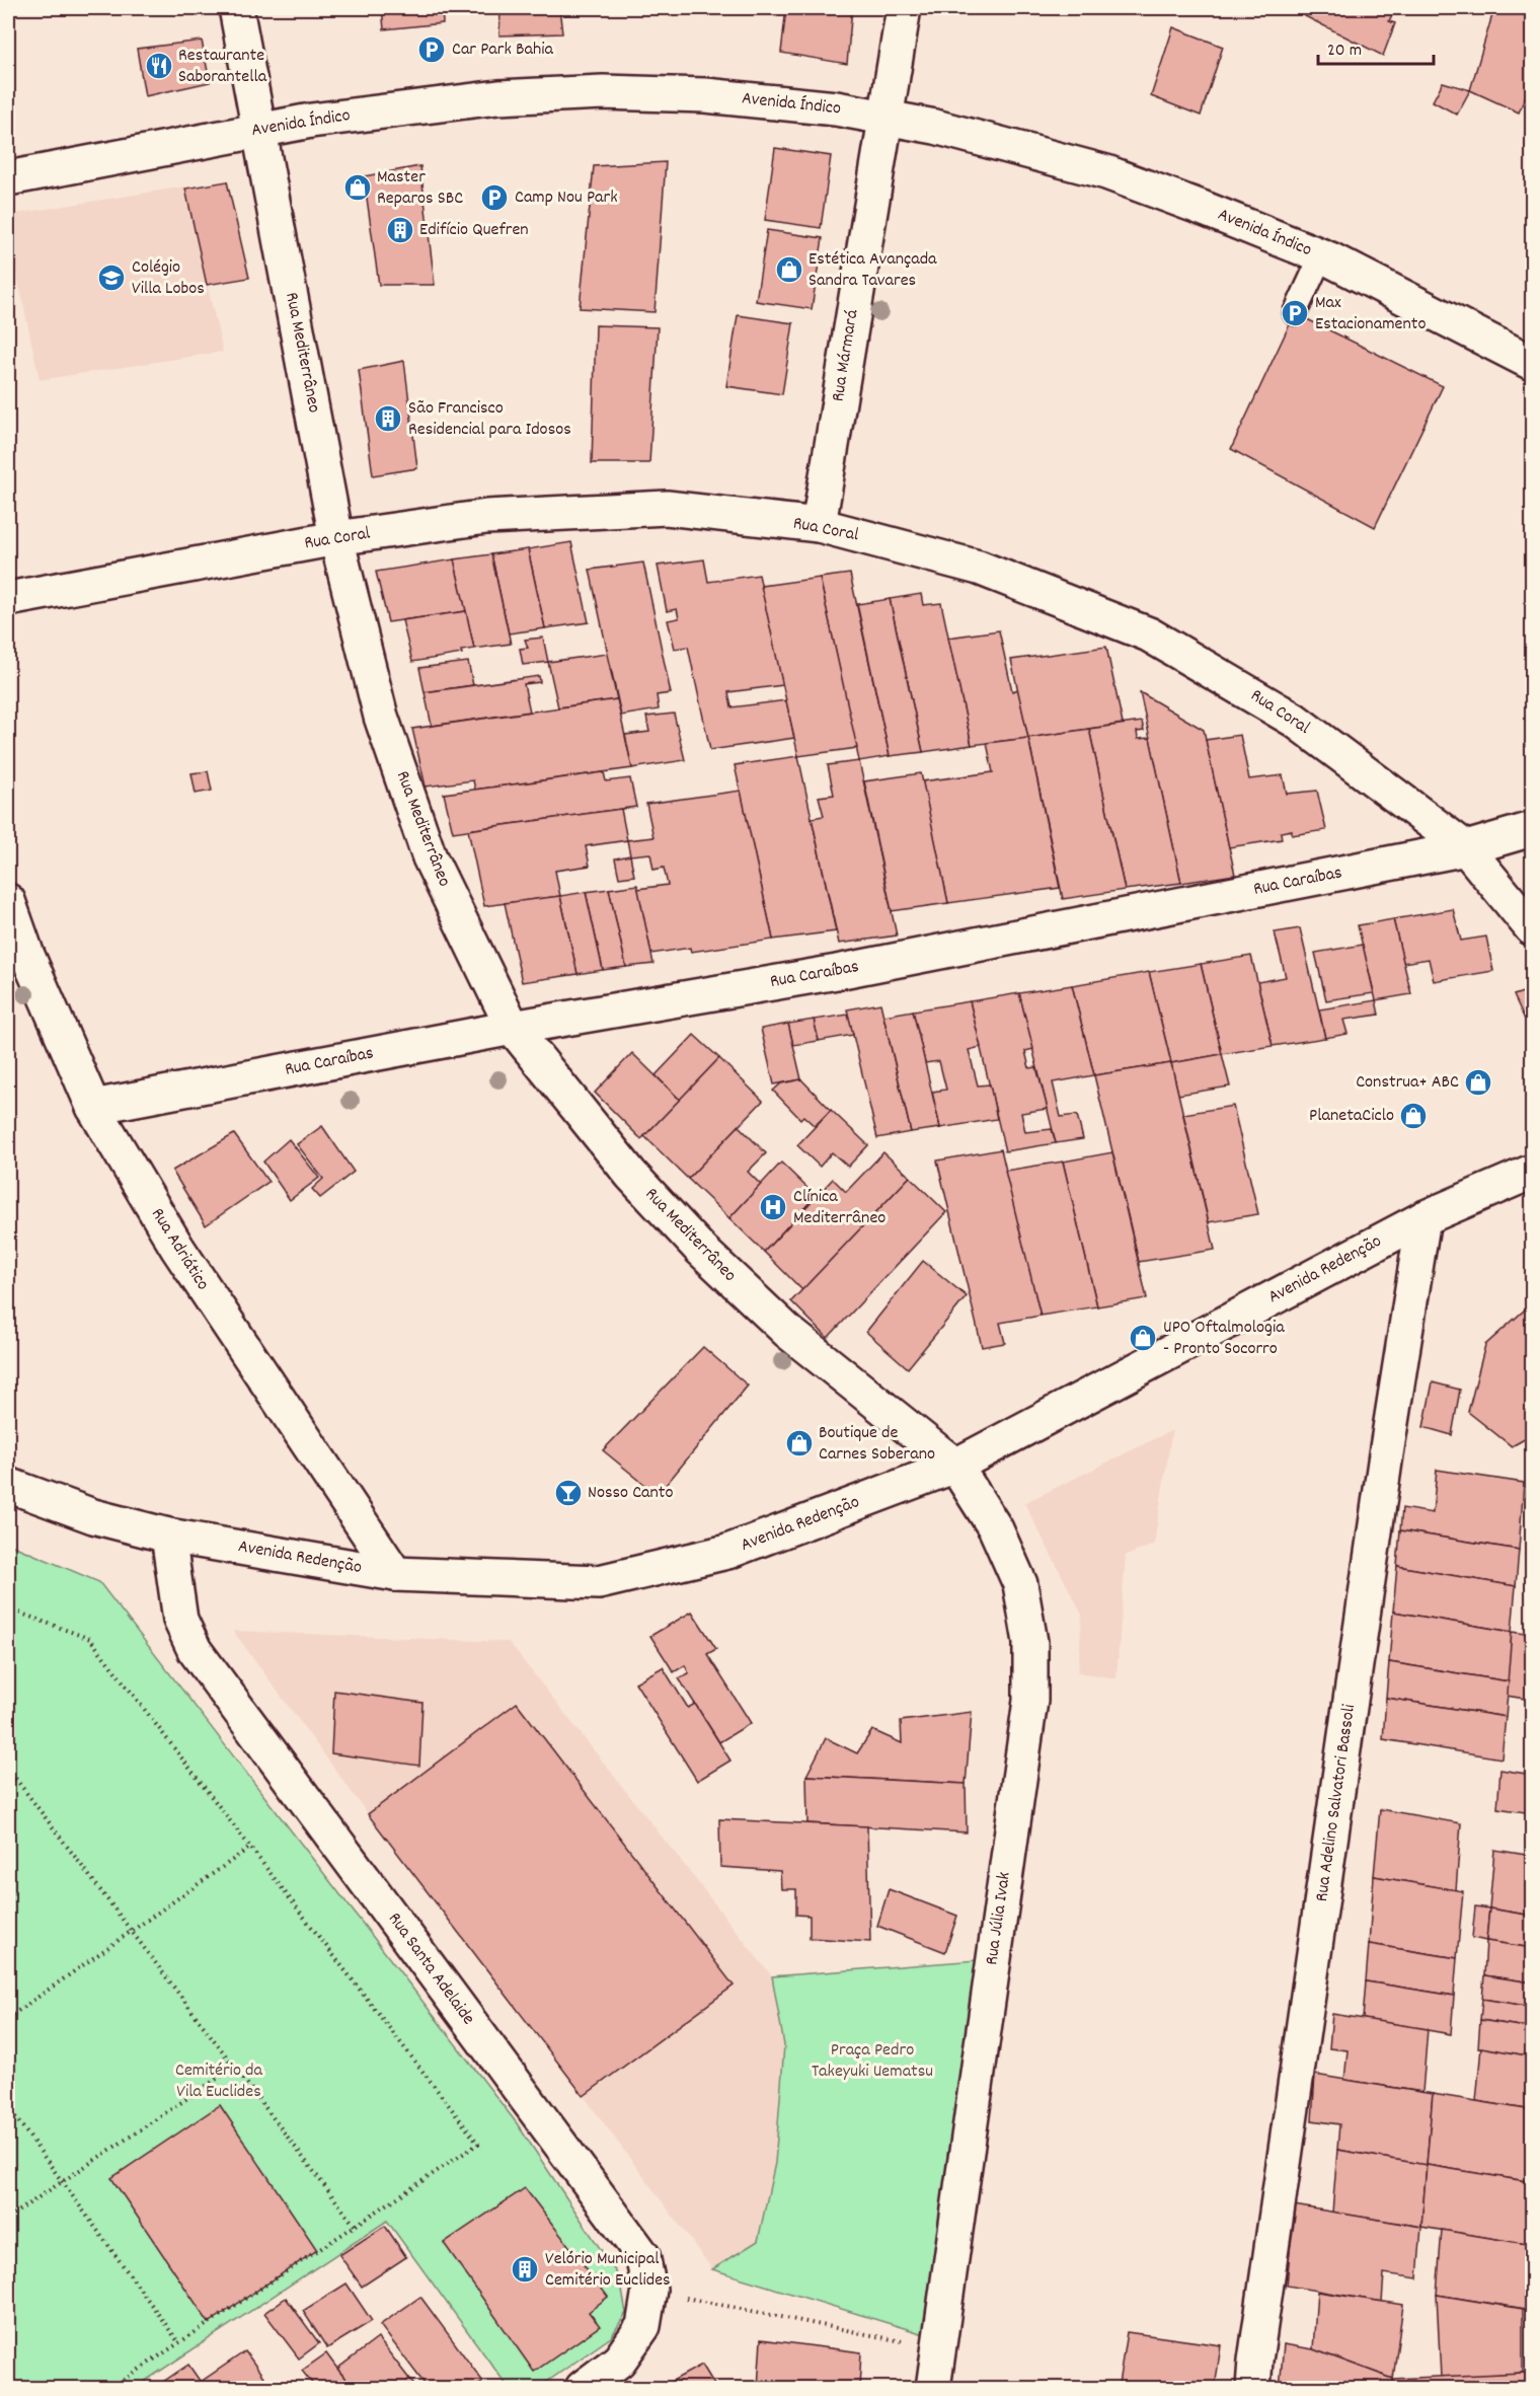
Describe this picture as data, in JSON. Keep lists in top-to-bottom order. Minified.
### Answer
{"streets":{"street":["Avenida Índico","Rua Mediterrâneo","Rua Mármará","Rua Coral","Rua Caraíbas","Rua Adriático","Avenida Redenção","Rua Adelino Salvatori Bassoli","Rua Júlia Ivak","Rua Santa Adelaide"]},"crossings":[["Avenida Índico","Rua Mediterrâneo"],["Avenida Índico","Rua Mármará"],["Rua Mediterrâneo","Rua Coral"],["Rua Mediterrâneo","Rua Caraíbas"],["Rua Mediterrâneo","Avenida Redenção"],["Rua Mediterrâneo","Rua Júlia Ivak"],["Rua Mármará","Rua Coral"],["Rua Coral","Rua Caraíbas"],["Rua Caraíbas","Rua Adriático"],["Rua Adriático","Avenida Redenção"],["Avenida Redenção","Rua Adelino Salvatori Bassoli"],["Avenida Redenção","Rua Júlia Ivak"],["Avenida Redenção","Rua Santa Adelaide"]],"parks":["Praça Pedro Takeyuki Uematsu","Cemitério da Vila Euclides"],"places":{"parking":["Car Park Bahia","Camp Nou Park","Max Estacionamento"],"restaurant":["Restaurante Saborantella"],"shop":["Master Reparos SBC","Estética Avançada Sandra Tavares","Construa+ ABC","PlanetaCiclo","UPO Oftalmologia - Pronto Socorro","Boutique de Carnes Soberano"],"building":["Edifício Quefren","São Francisco Residencial para Idosos","Velório Municipal Cemitério Euclides"],"school or university":["Colégio Villa Lobos"],"hospital":["Clínica Mediterrâneo"],"bar":["Nosso Canto"]},"scale_bar":"20 m"}
